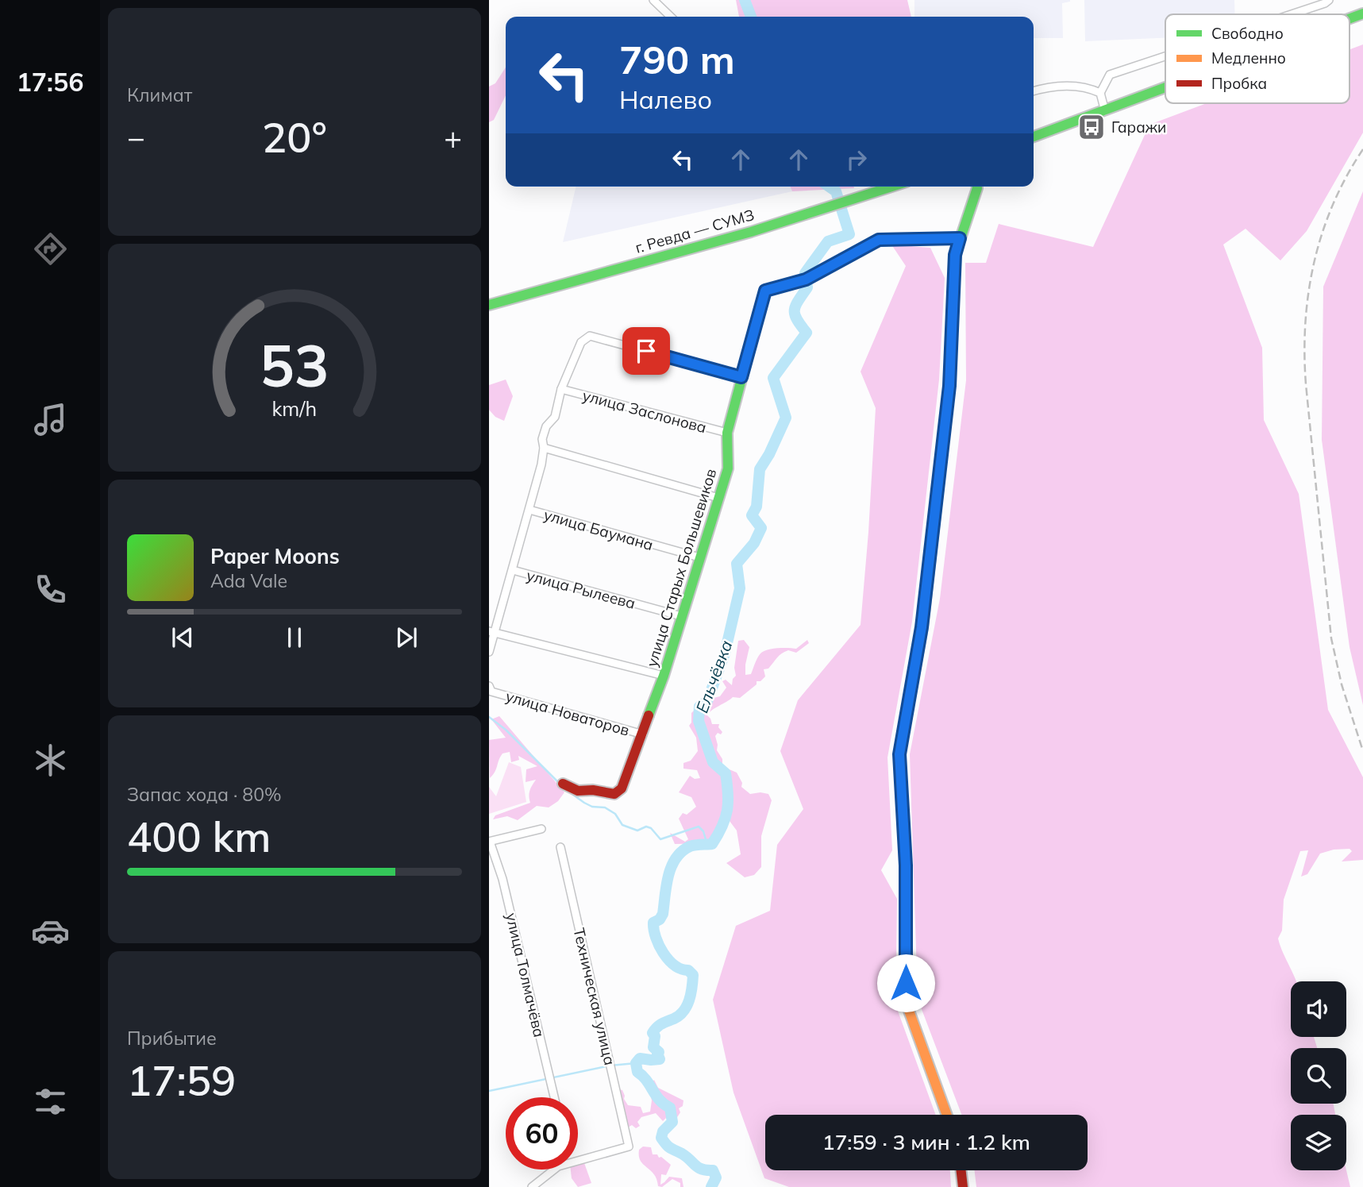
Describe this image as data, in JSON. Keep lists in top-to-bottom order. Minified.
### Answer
{"streets":{"main road":["г. Ревда — СУМЗ","улица Старых Большевиков"],"street":["улица Заслонова","улица Баумана","улица Рылеева","улица Новаторов","улица Толмачёва","Техническая улица"]},"crossings":[["улица Заслонова","улица Старых Большевиков"],["улица Баумана","улица Старых Большевиков"],["улица Старых Большевиков","улица Рылеева"],["улица Старых Большевиков","улица Новаторов"]],"water":["Ельчёвка"],"places":{"bus stop":["Гаражи"]},"legend":["Свободно","Медленно","Пробка"],"page":{"tabs":"17:56","tile":["Климат",["Запас хода · 80%","400 km"],["Прибытие","17:59"]],"turn":["790 m","Налево"],"heat":["−","20°","+"],"song":["Paper Moons","Ada Vale"],"limit":"60","trip":"17:59 · 3 мин · 1.2 km","gauge":["53","km/h"]}}
